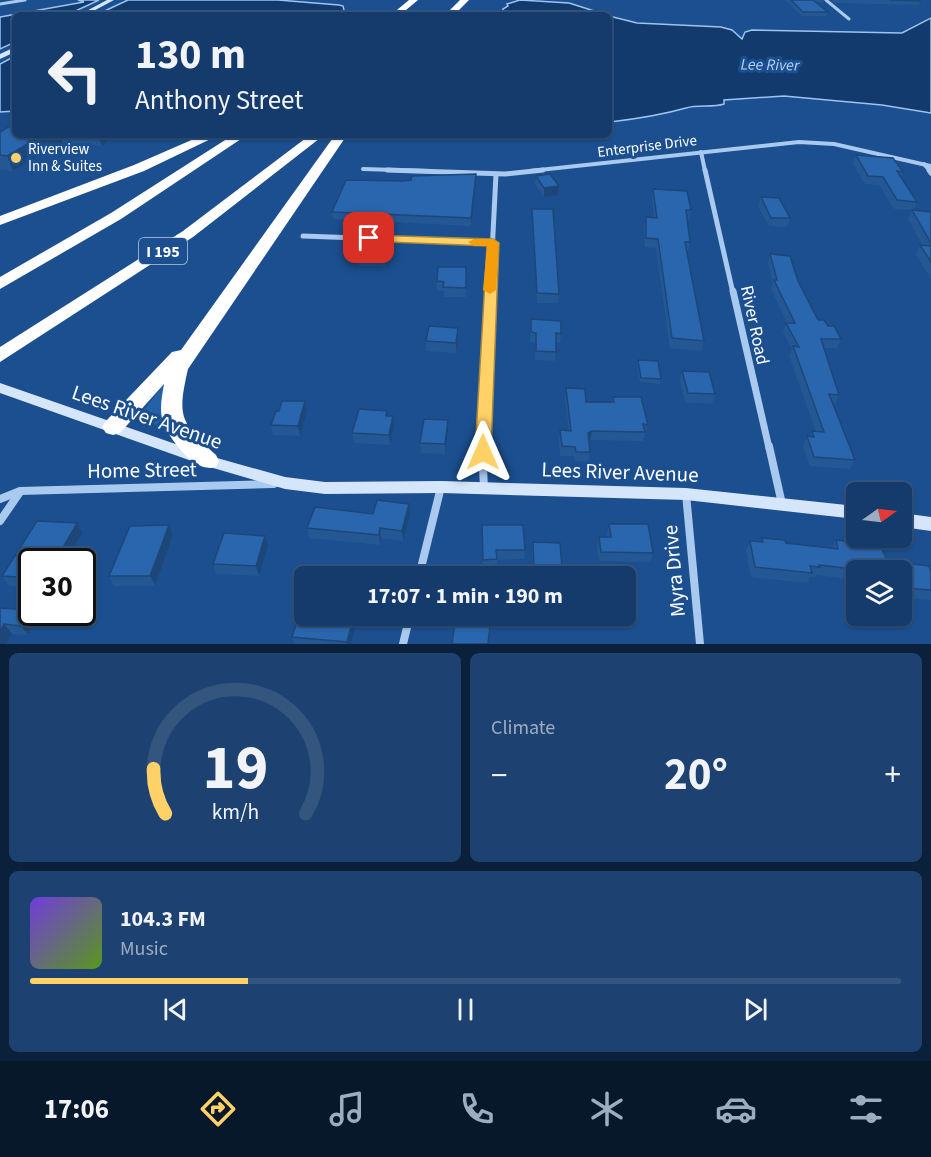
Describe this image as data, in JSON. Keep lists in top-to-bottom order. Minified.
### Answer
{"streets":{"highway":["I 195"],"main road":["Lees River Avenue"],"street":["Enterprise Drive","River Road","Home Street","Myra Drive"]},"crossings":[["Enterprise Drive","River Road"],["River Road","Lees River Avenue"],["Lees River Avenue","Home Street"],["Lees River Avenue","Myra Drive"]],"water":["Lee River"],"places":["Riverview Inn & Suites"],"north":"right","page":{"turn":["130 m","Anthony Street"],"limit":"30","trip":"17:07 · 1 min · 190 m","tile":"Climate","heat":["−","20°","+"],"song":["104.3 FM","Music"],"tabs":"17:06","gauge":["19","km/h"]}}
